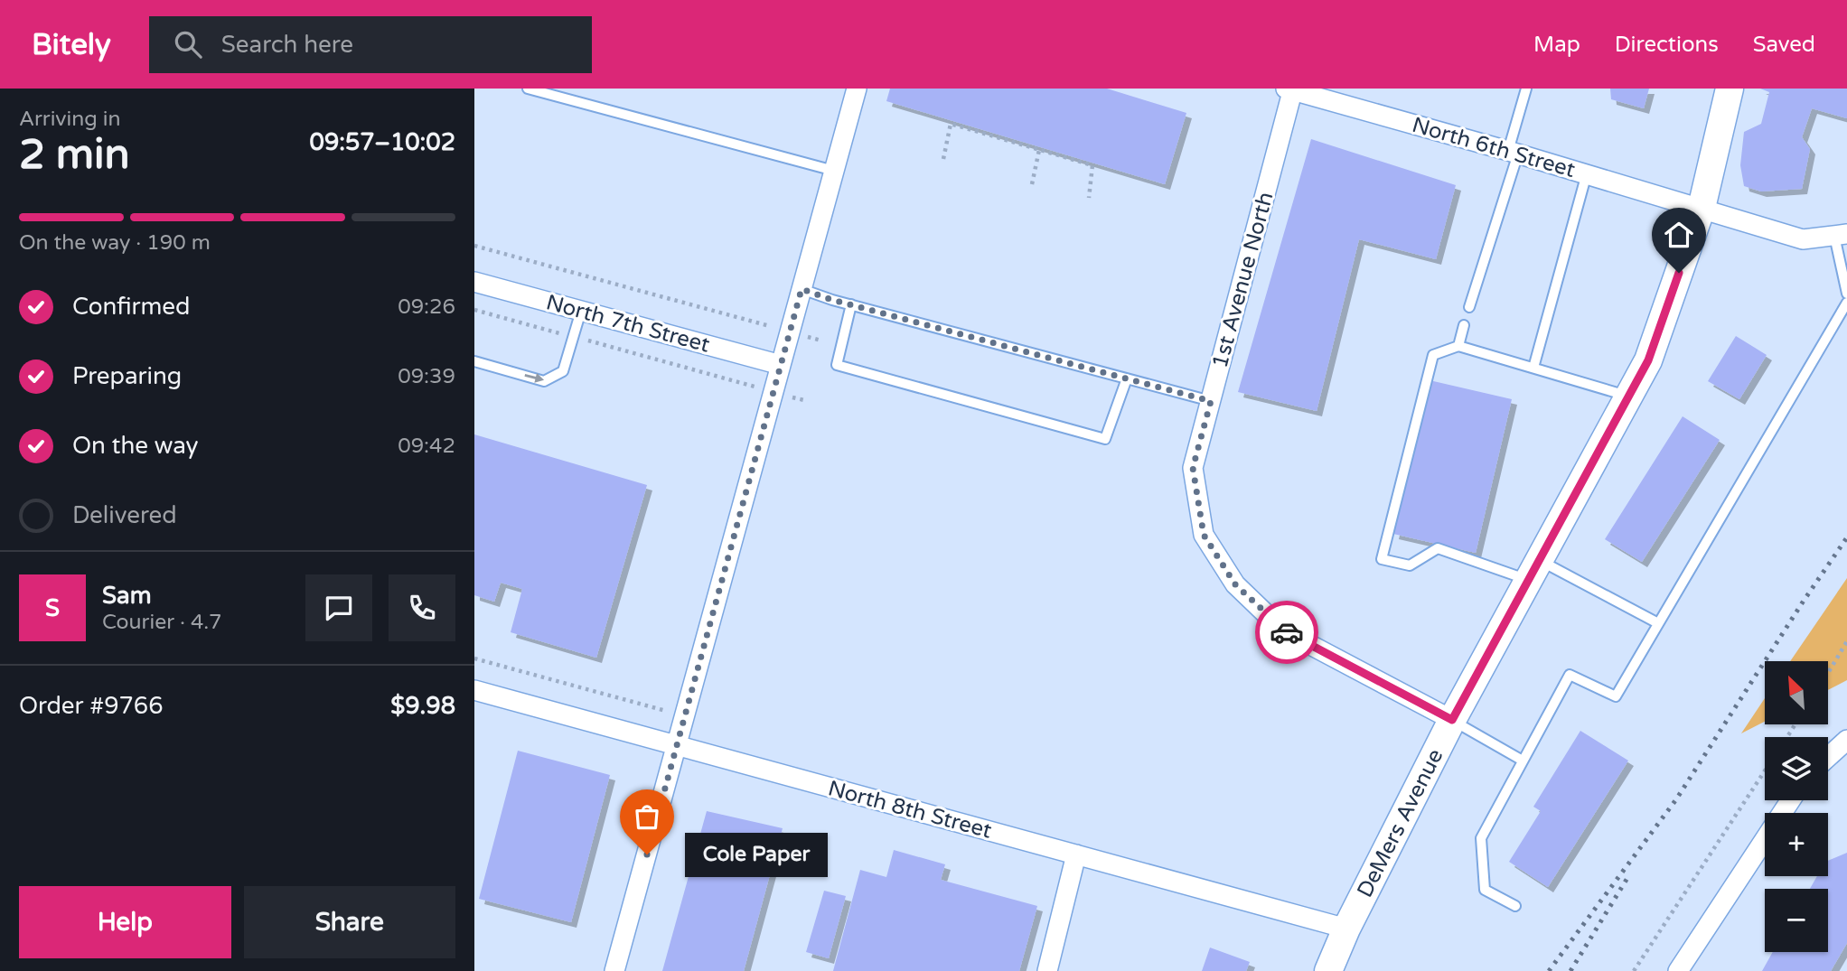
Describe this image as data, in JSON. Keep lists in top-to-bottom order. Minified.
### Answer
{"streets":{"main road":["DeMers Avenue"],"street":["North 6th Street","1st Avenue North","North 7th Street","North 8th Street"]},"crossings":[["North 6th Street","1st Avenue North"],["North 6th Street","DeMers Avenue"],["1st Avenue North","DeMers Avenue"],["North 8th Street","DeMers Avenue"]],"places":["Cole Paper"],"north":"top left","page":{"header":"Bitely","search":"Search here","nav":["Map","Directions","Saved"],"heading":["2 min","Arriving in","09:57–10:02"],"panel":["Sam","Courier · 4.7","Order #9766","$9.98"],"bar":"On the way · 190 m","list":[["Confirmed","09:26"],["Preparing","09:39"],["On the way","09:42"],"Delivered"],"round":"S","map_buttons":["+","−"],"bubble":"Cole Paper","buttons":["Help","Share"]}}
